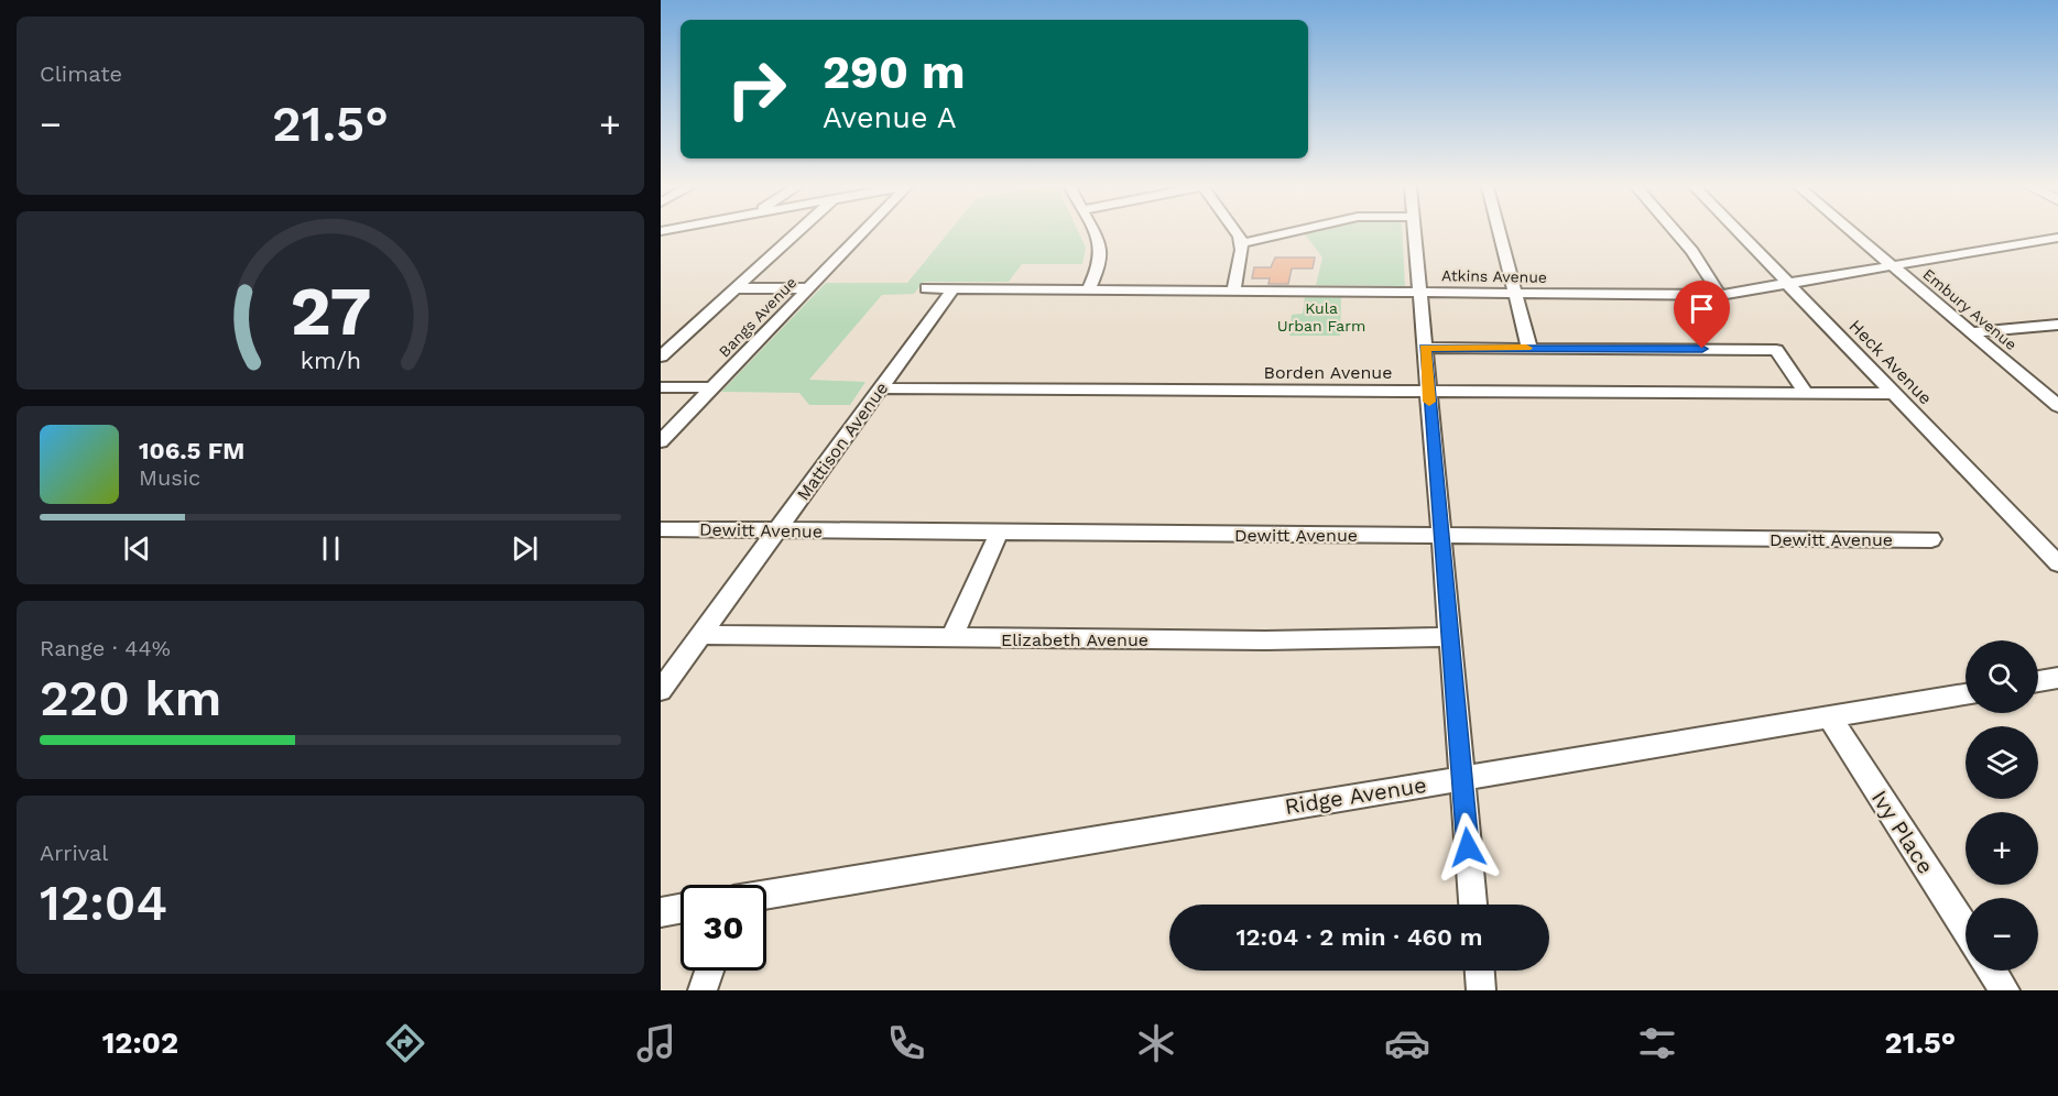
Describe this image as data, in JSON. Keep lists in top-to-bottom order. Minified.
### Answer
{"streets":{"street":["Atkins Avenue","Embury Avenue","Bangs Avenue","Heck Avenue","Borden Avenue","Mattison Avenue","Dewitt Avenue","Elizabeth Avenue","Ridge Avenue","Ivy Place"]},"crossings":[["Atkins Avenue","Embury Avenue"],["Atkins Avenue","Heck Avenue"],["Atkins Avenue","Mattison Avenue"],["Heck Avenue","Borden Avenue"],["Borden Avenue","Mattison Avenue"],["Mattison Avenue","Dewitt Avenue"],["Mattison Avenue","Elizabeth Avenue"],["Ridge Avenue","Ivy Place"]],"parks":["Kula Urban Farm"],"page":{"tile":["Climate",["Range · 44%","220 km"],["Arrival","12:04"]],"turn":["290 m","Avenue A"],"heat":["−","21.5°","+"],"song":["106.5 FM","Music"],"map_buttons":["+","−"],"limit":"30","trip":"12:04 · 2 min · 460 m","tabs":["12:02","21.5°"],"gauge":["27","km/h"]}}
